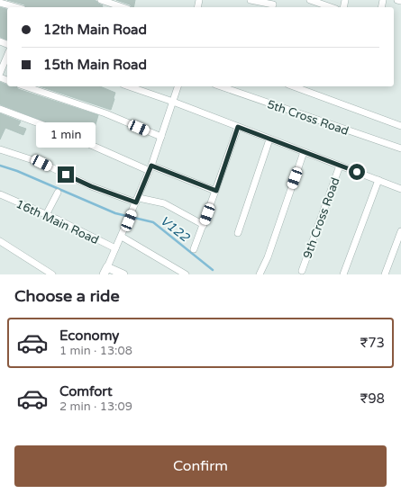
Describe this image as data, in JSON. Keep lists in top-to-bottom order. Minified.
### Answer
{"streets":{"street":["5th Cross Road","9th Cross Road","16th Main Road"]},"water":["V122"],"page":{"banner":["12th Main Road","15th Main Road"],"bubble":"1 min","heading":"Choose a ride","list":[{"name":"Economy","note":"1 min · 13:08","value":"₹73"},{"name":"Comfort","note":"2 min · 13:09","value":"₹98"}],"buttons":"Confirm"}}
